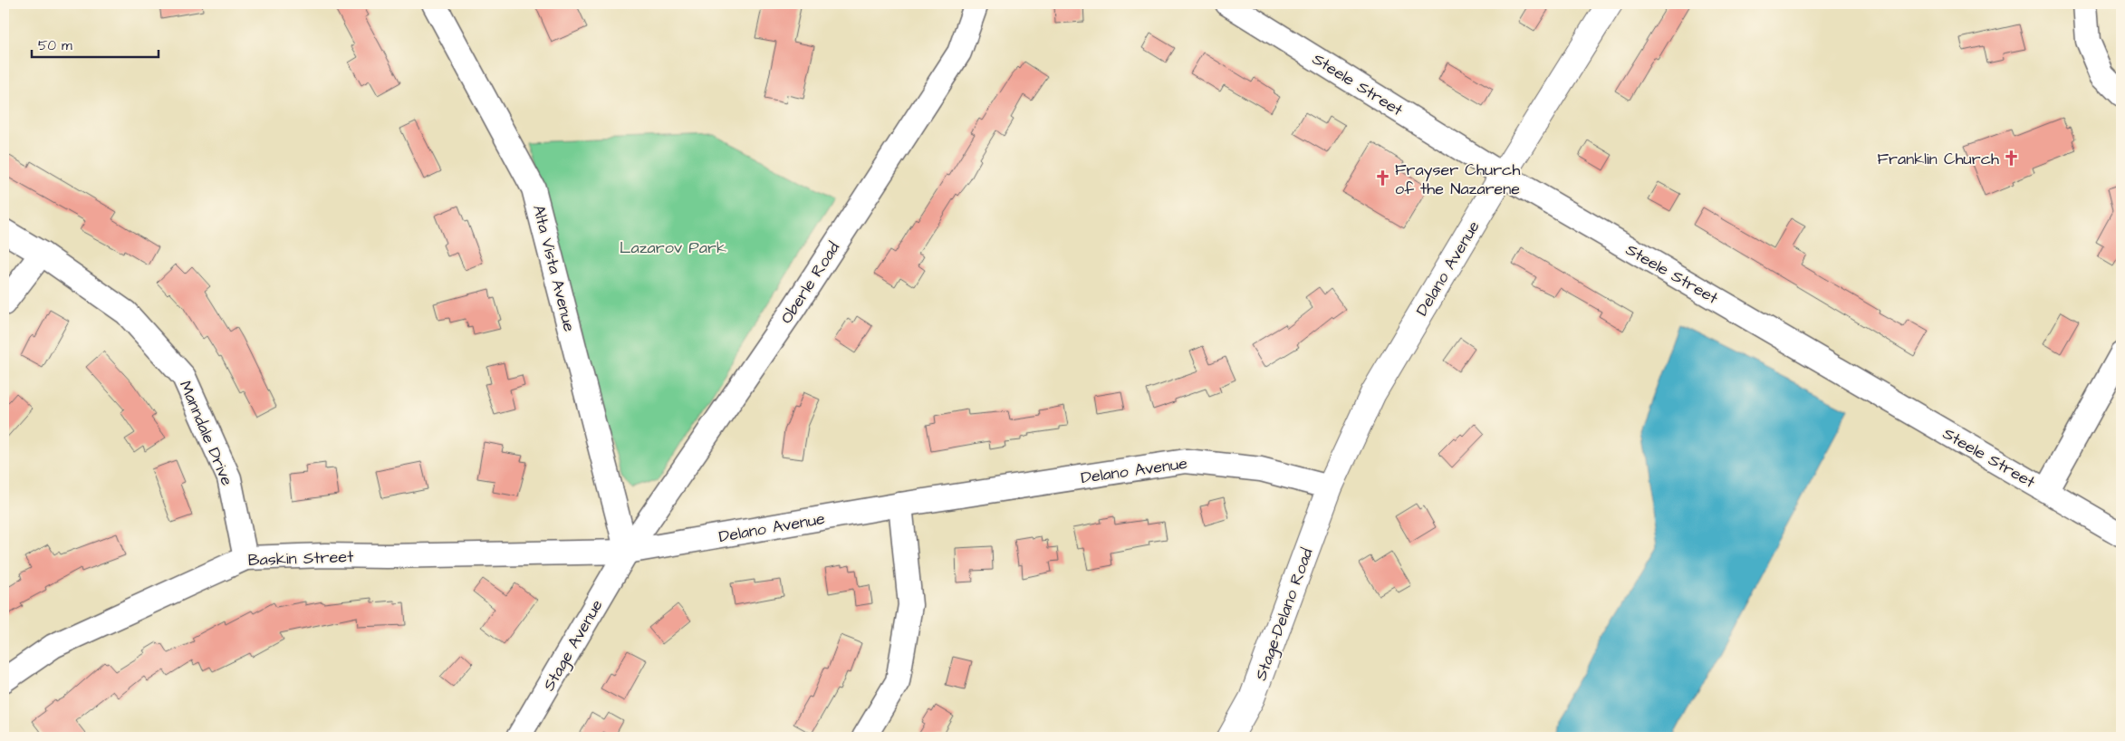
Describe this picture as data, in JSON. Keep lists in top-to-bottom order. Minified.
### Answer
{"streets":{"main road":["Delano Avenue","Stage-Delano Road"],"street":["Steele Street","Alta Vista Avenue","Oberle Road","Manndale Drive","Baskin Street","Stage Avenue"]},"crossings":[["Steele Street","Delano Avenue"],["Alta Vista Avenue","Delano Avenue"],["Alta Vista Avenue","Oberle Road"],["Alta Vista Avenue","Baskin Street"],["Alta Vista Avenue","Stage Avenue"],["Delano Avenue","Oberle Road"],["Delano Avenue","Baskin Street"],["Delano Avenue","Stage-Delano Road"],["Delano Avenue","Stage Avenue"],["Oberle Road","Baskin Street"],["Oberle Road","Stage Avenue"],["Manndale Drive","Baskin Street"],["Baskin Street","Stage Avenue"]],"parks":["Lazarov Park"],"places":{"church":["Franklin Church","Frayser Church of the Nazarene"]},"scale_bar":"50 m"}
